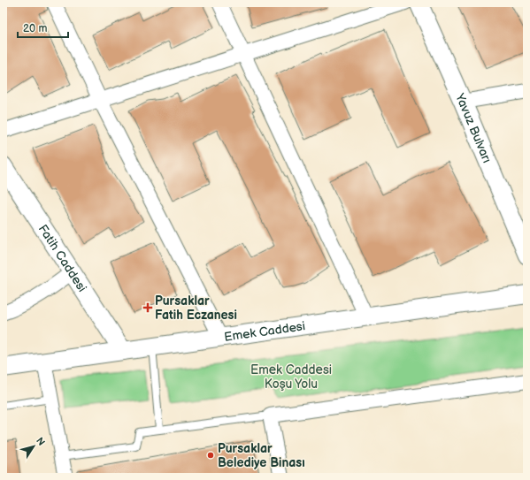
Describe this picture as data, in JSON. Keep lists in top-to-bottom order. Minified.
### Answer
{"streets":{"street":["Yavuz Bulvarı","Fatih Caddesi","Emek Caddesi"]},"crossings":[["Fatih Caddesi","Emek Caddesi"]],"parks":["Emek Caddesi Koşu Yolu"],"places":{"health":["Pursaklar Fatih Eczanesi"],"other":["Pursaklar Belediye Binası"]},"scale_bar":"20 m","north":"top right"}
